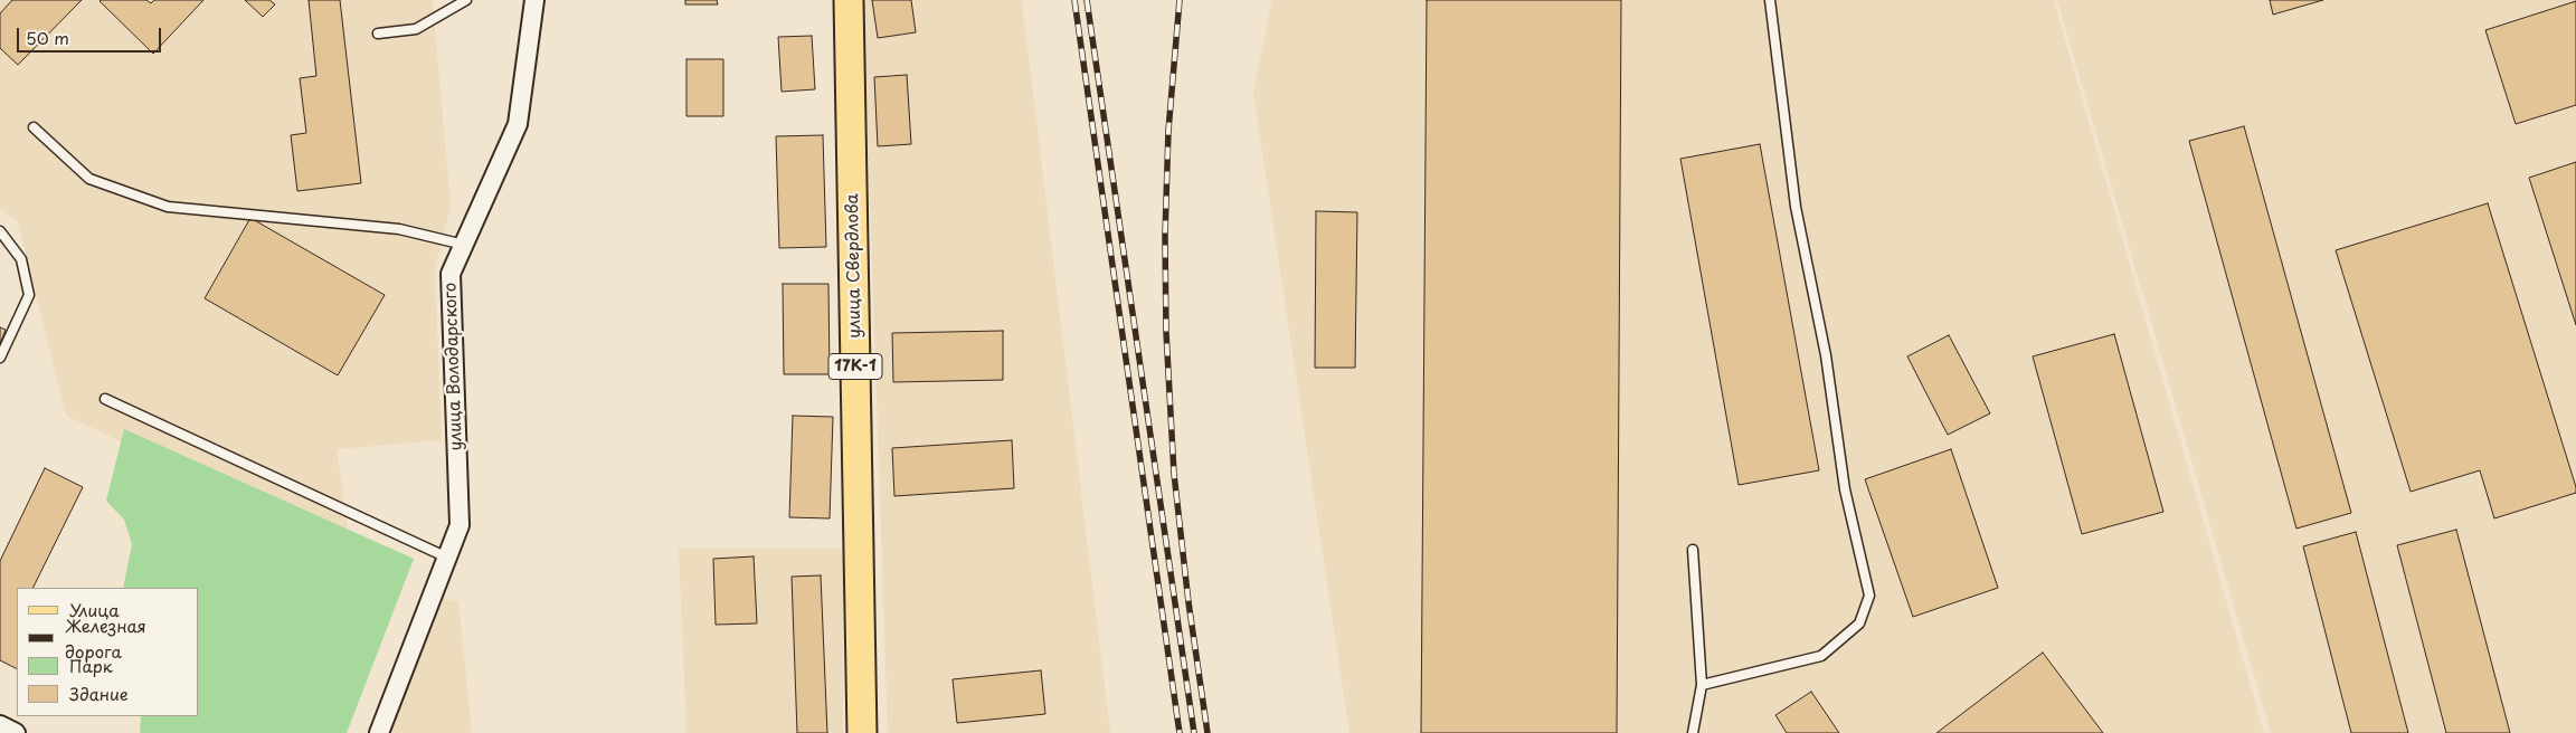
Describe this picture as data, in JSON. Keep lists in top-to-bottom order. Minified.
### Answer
{"streets":{"main road":["улица Свердлова","17К-1"],"street":["улица Володарского"]},"legend":["Улица","Железная дорога","Парк","Здание"],"scale_bar":"50 m"}
